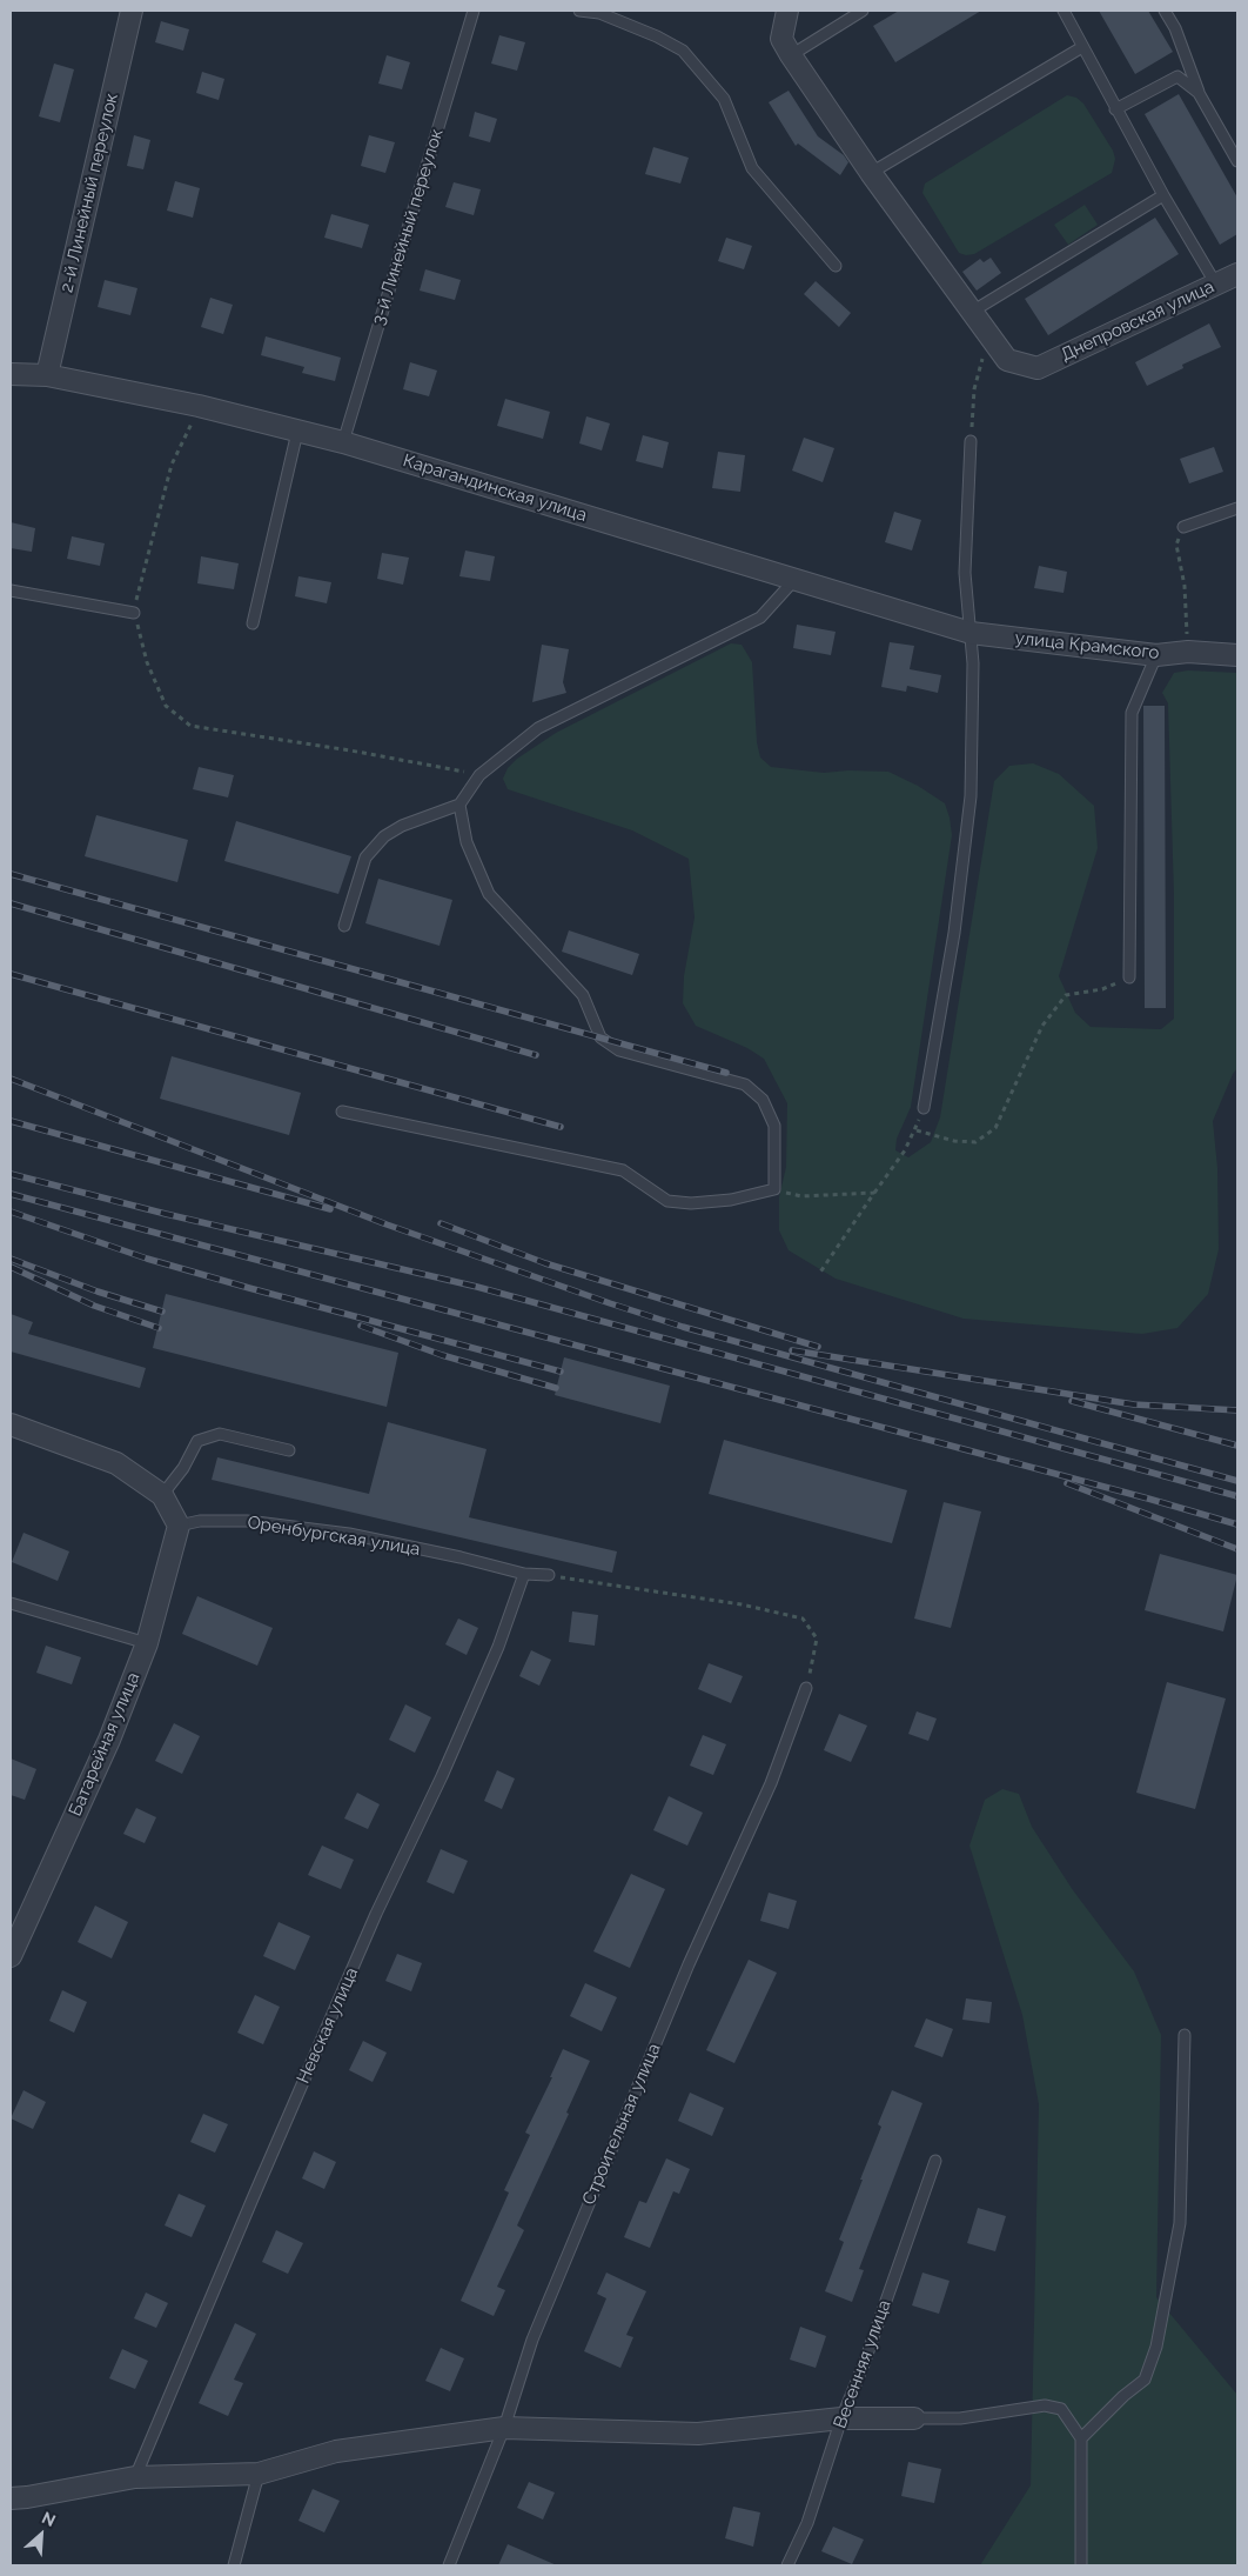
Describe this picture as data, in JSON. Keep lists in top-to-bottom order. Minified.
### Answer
{"streets":{"street":["2-й Линейный переулок","Днепровская улица","Карагандинская улица","улица Крамского","Батарейная улица"],"lane":["3-й Линейный переулок","Оренбургская улица","Невская улица","Строительная улица","Весенняя улица"]},"crossings":[["2-й Линейный переулок","Карагандинская улица"],["3-й Линейный переулок","Карагандинская улица"],["Карагандинская улица","улица Крамского"],["Оренбургская улица","Батарейная улица"],["Оренбургская улица","Невская улица"]],"north":"top right"}
